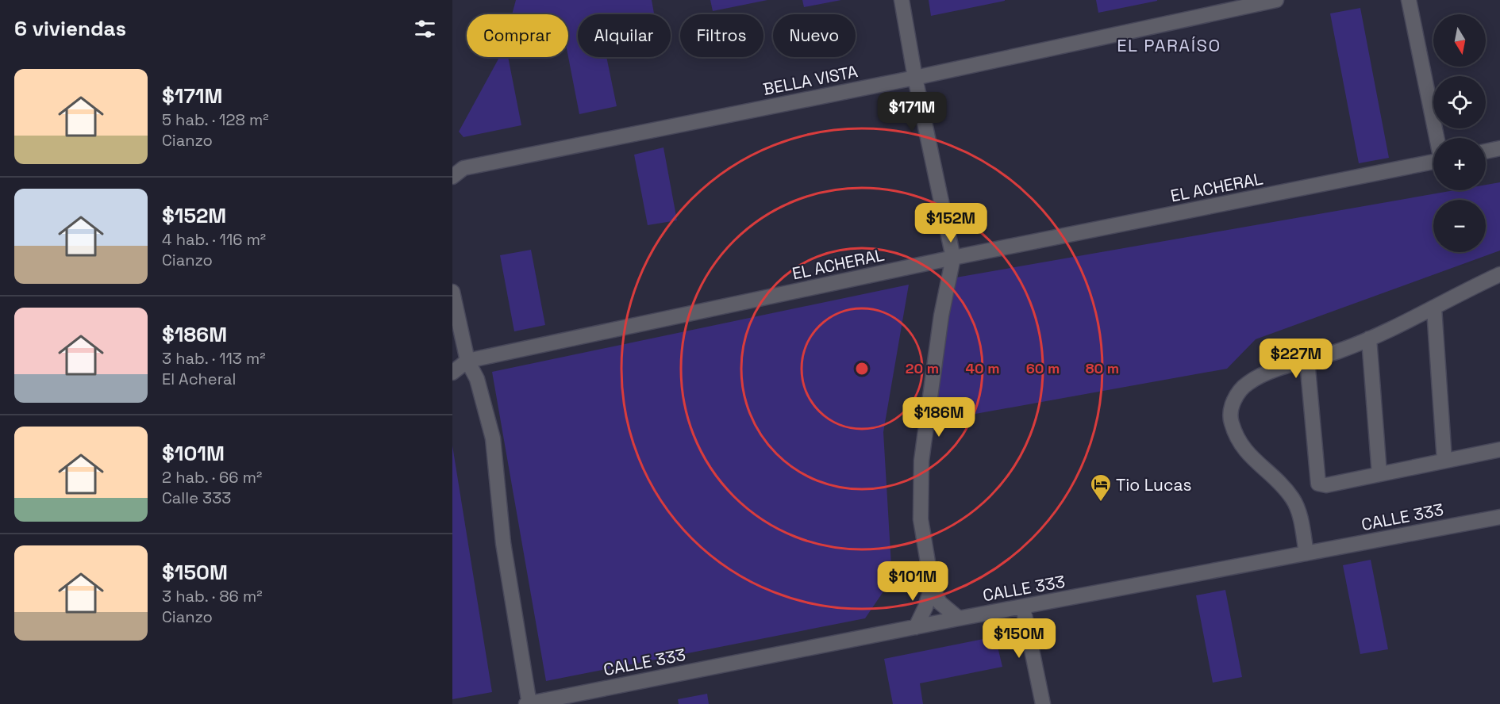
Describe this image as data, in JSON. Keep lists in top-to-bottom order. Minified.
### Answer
{"streets":{"street":["BELLA VISTA","EL ACHERAL","CALLE 333"]},"districts":["EL PARAÍSO"],"places":{"hotel":["Tio Lucas"]},"north":"bottom","page":{"heading":"6 viviendas","map_buttons":["+","−"],"chip":["Comprar","Alquilar","Filtros","Nuevo"],"list":[{"name":"$171M","note":"5 hab. · 128 m² · Cianzo"},{"name":"$152M","note":"4 hab. · 116 m² · Cianzo"},{"name":"$186M","note":"3 hab. · 113 m² · El Acheral"},{"name":"$101M","note":"2 hab. · 66 m² · Calle 333"},{"name":"$150M","note":"3 hab. · 86 m² · Cianzo"}],"price":["$171M","$152M","$227M","$186M","$101M","$150M"]},"rings":["20 m","40 m","60 m","80 m"]}
